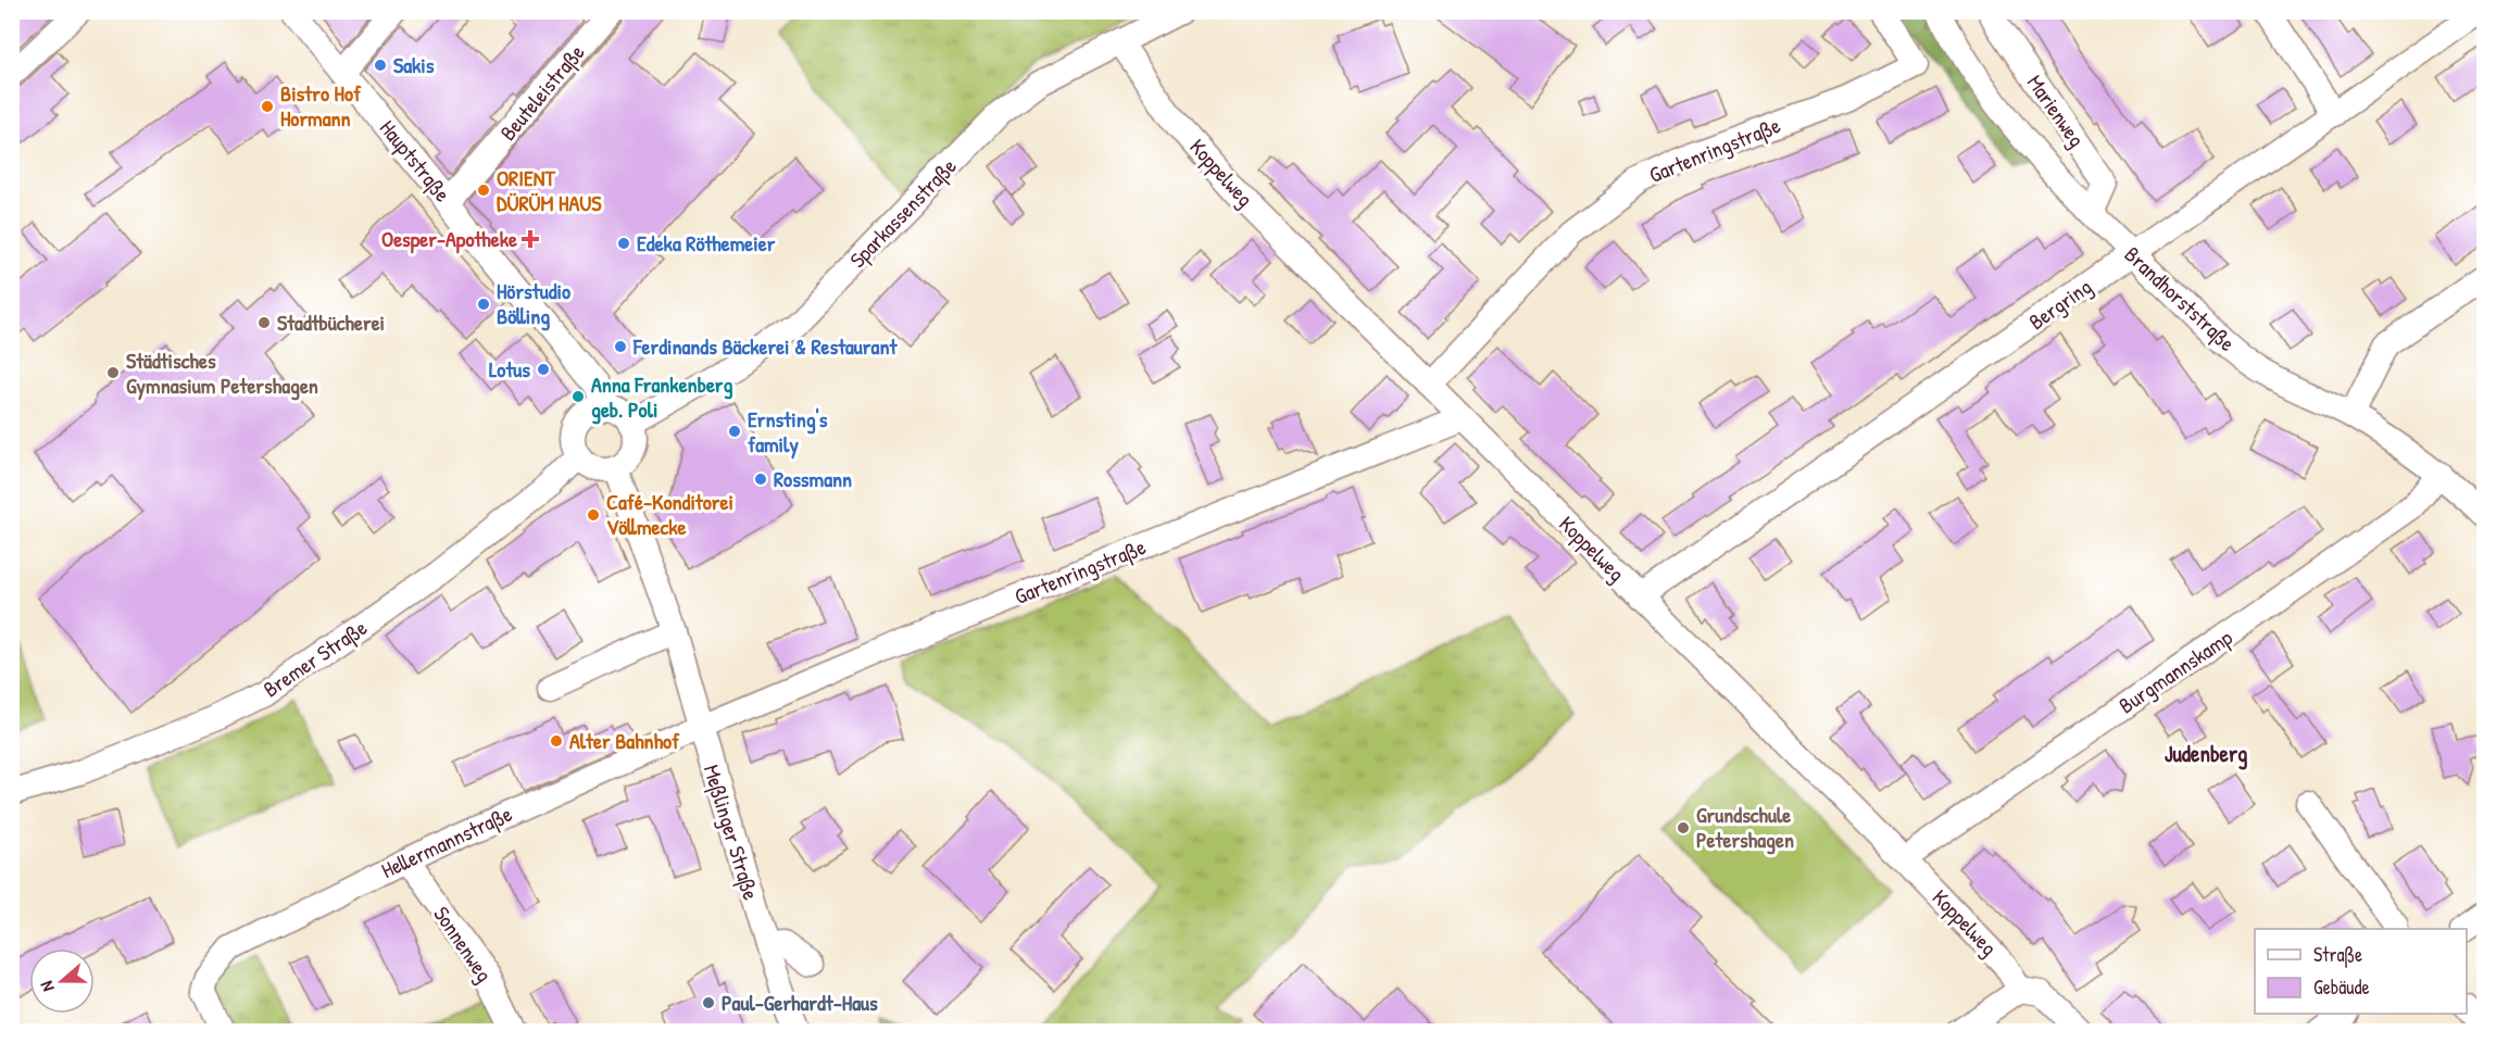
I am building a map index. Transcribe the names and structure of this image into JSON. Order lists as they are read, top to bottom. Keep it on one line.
{"streets":{"street":["Beuteleistraße","Marienweg","Gartenringstraße","Hauptstraße","Koppelweg","Sparkassenstraße","Brandhorststraße","Bergring","Bremer Straße","Burgmannskamp","Meßlinger Straße","Hellermannstraße","Sonnenweg"]},"crossings":[["Beuteleistraße","Hauptstraße"],["Marienweg","Brandhorststraße"],["Gartenringstraße","Koppelweg"],["Gartenringstraße","Meßlinger Straße"],["Gartenringstraße","Hellermannstraße"],["Hauptstraße","Sparkassenstraße"],["Hauptstraße","Bremer Straße"],["Koppelweg","Sparkassenstraße"],["Koppelweg","Bergring"],["Koppelweg","Burgmannskamp"],["Sparkassenstraße","Bremer Straße"],["Brandhorststraße","Bergring"],["Brandhorststraße","Burgmannskamp"],["Meßlinger Straße","Hellermannstraße"],["Hellermannstraße","Sonnenweg"]],"districts":["Judenberg"],"places":{"other":["Sakis","Bistro Hof Hormann","ORIENT DÜRÜM HAUS","Edeka Röthemeier","Hörstudio Bölling","Stadtbücherei","Ferdinands Bäckerei & Restaurant","Lotus","Städtisches Gymnasium Petershagen","Anna Frankenberg geb. Poli","Ernsting's family","Rossmann","Café-Konditorei Völlmecke","Alter Bahnhof","Grundschule Petershagen","Paul-Gerhardt-Haus"],"health":["Oesper-Apotheke"]},"legend":["Straße","Gebäude"],"north":"left"}
